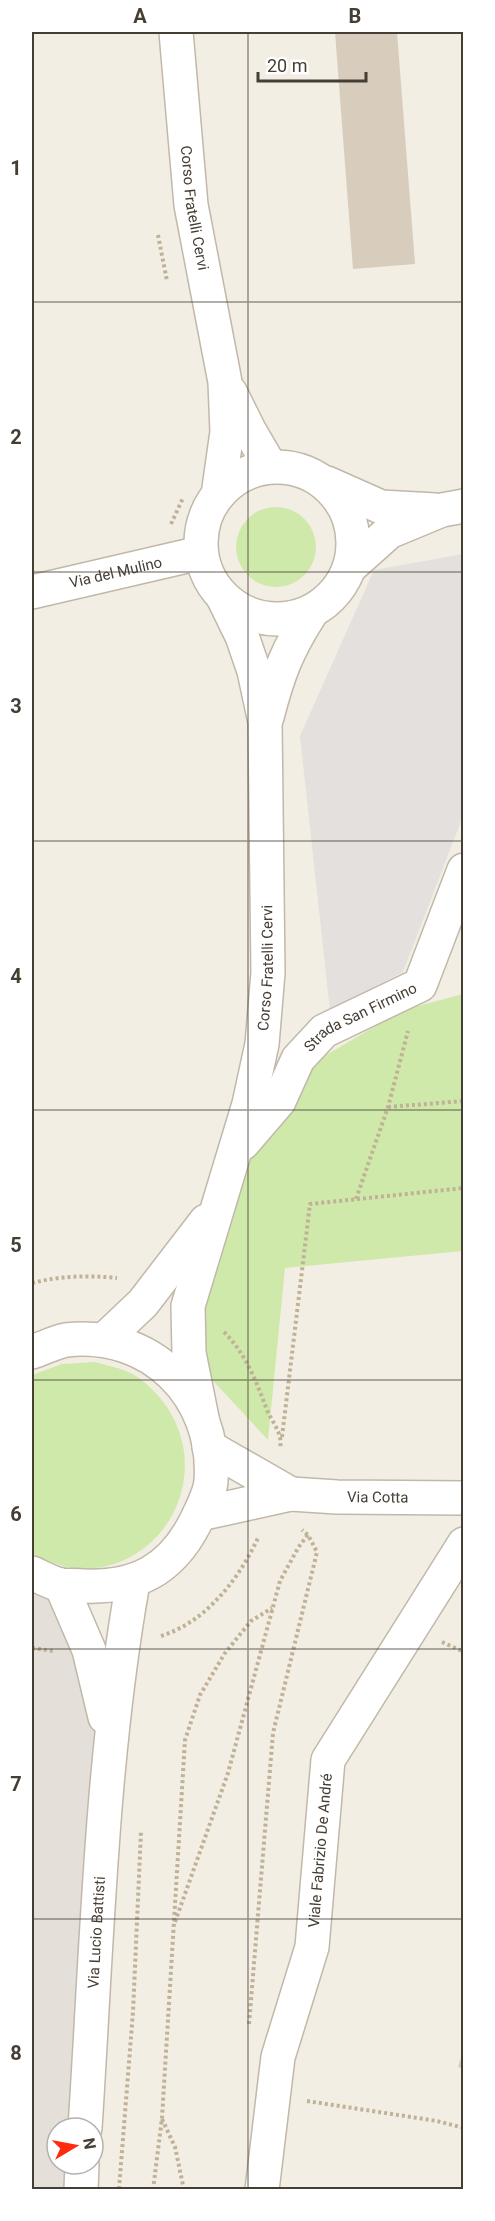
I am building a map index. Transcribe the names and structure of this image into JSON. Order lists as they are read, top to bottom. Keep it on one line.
{"streets":{"street":["Corso Fratelli Cervi","Via del Mulino","Strada San Firmino","Via Cotta","Viale Fabrizio De André","Via Lucio Battisti"]},"crossings":[["Corso Fratelli Cervi","Via del Mulino"],["Corso Fratelli Cervi","Strada San Firmino"],["Corso Fratelli Cervi","Via Cotta"],["Corso Fratelli Cervi","Via Lucio Battisti"]],"scale_bar":"20 m","north":"right","grid":{"columns":["A","B"],"rows":["1","2","3","4","5","6","7","8"]}}
